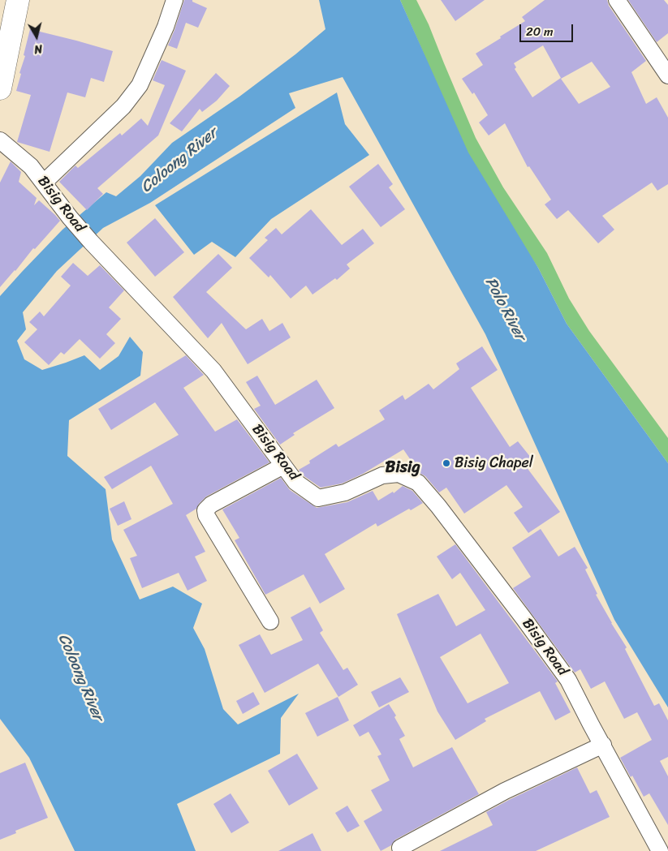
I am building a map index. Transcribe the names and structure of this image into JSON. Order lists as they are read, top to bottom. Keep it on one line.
{"streets":{"street":["Bisig Road"]},"districts":["Bisig"],"water":["Coloong River","Polo River"],"places":["Bisig Chapel"],"scale_bar":"20 m","north":"bottom"}
